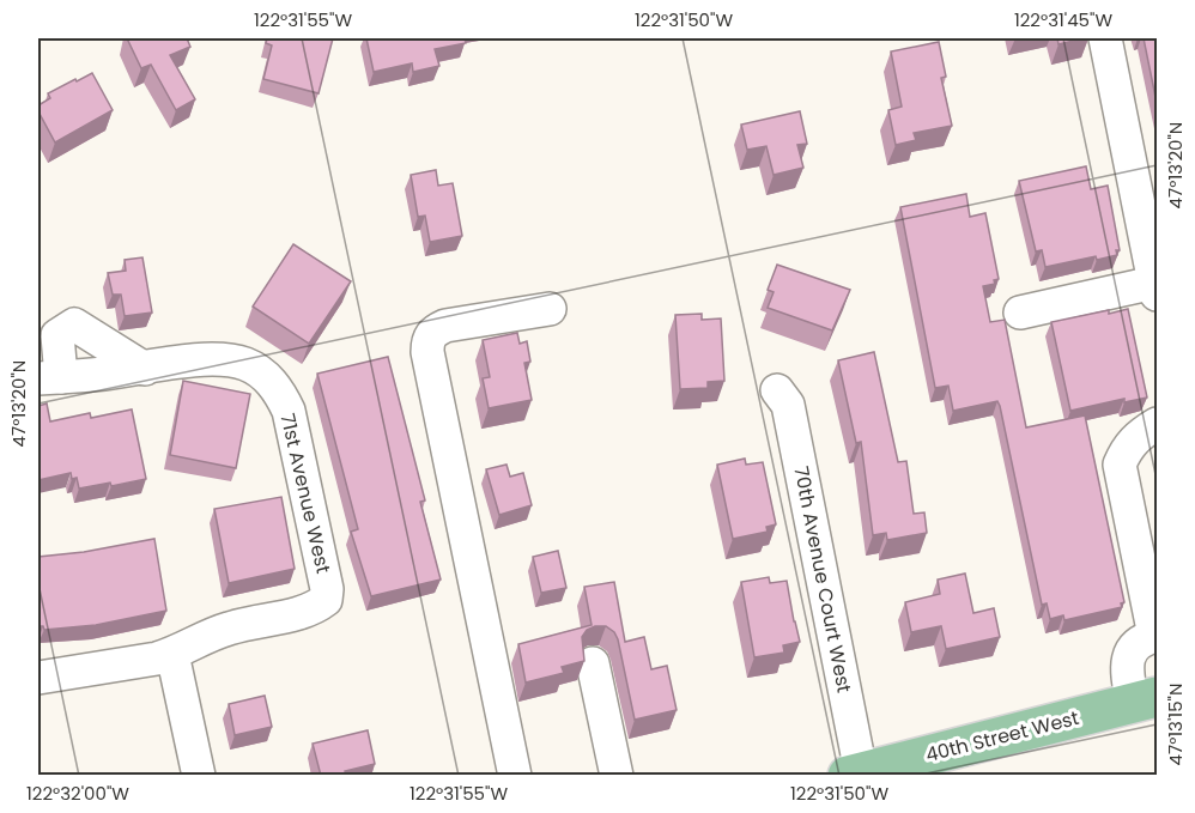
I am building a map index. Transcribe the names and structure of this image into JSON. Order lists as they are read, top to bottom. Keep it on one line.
{"streets":{"main road":["40th Street West"],"street":["71st Avenue West","70th Avenue Court West"]},"crossings":[["70th Avenue Court West","40th Street West"]],"coordinates":["122°31'55\"W","122°31'50\"W","122°31'45\"W","47°13'20\"N","47°13'15\"N","122°32'00\"W"]}
